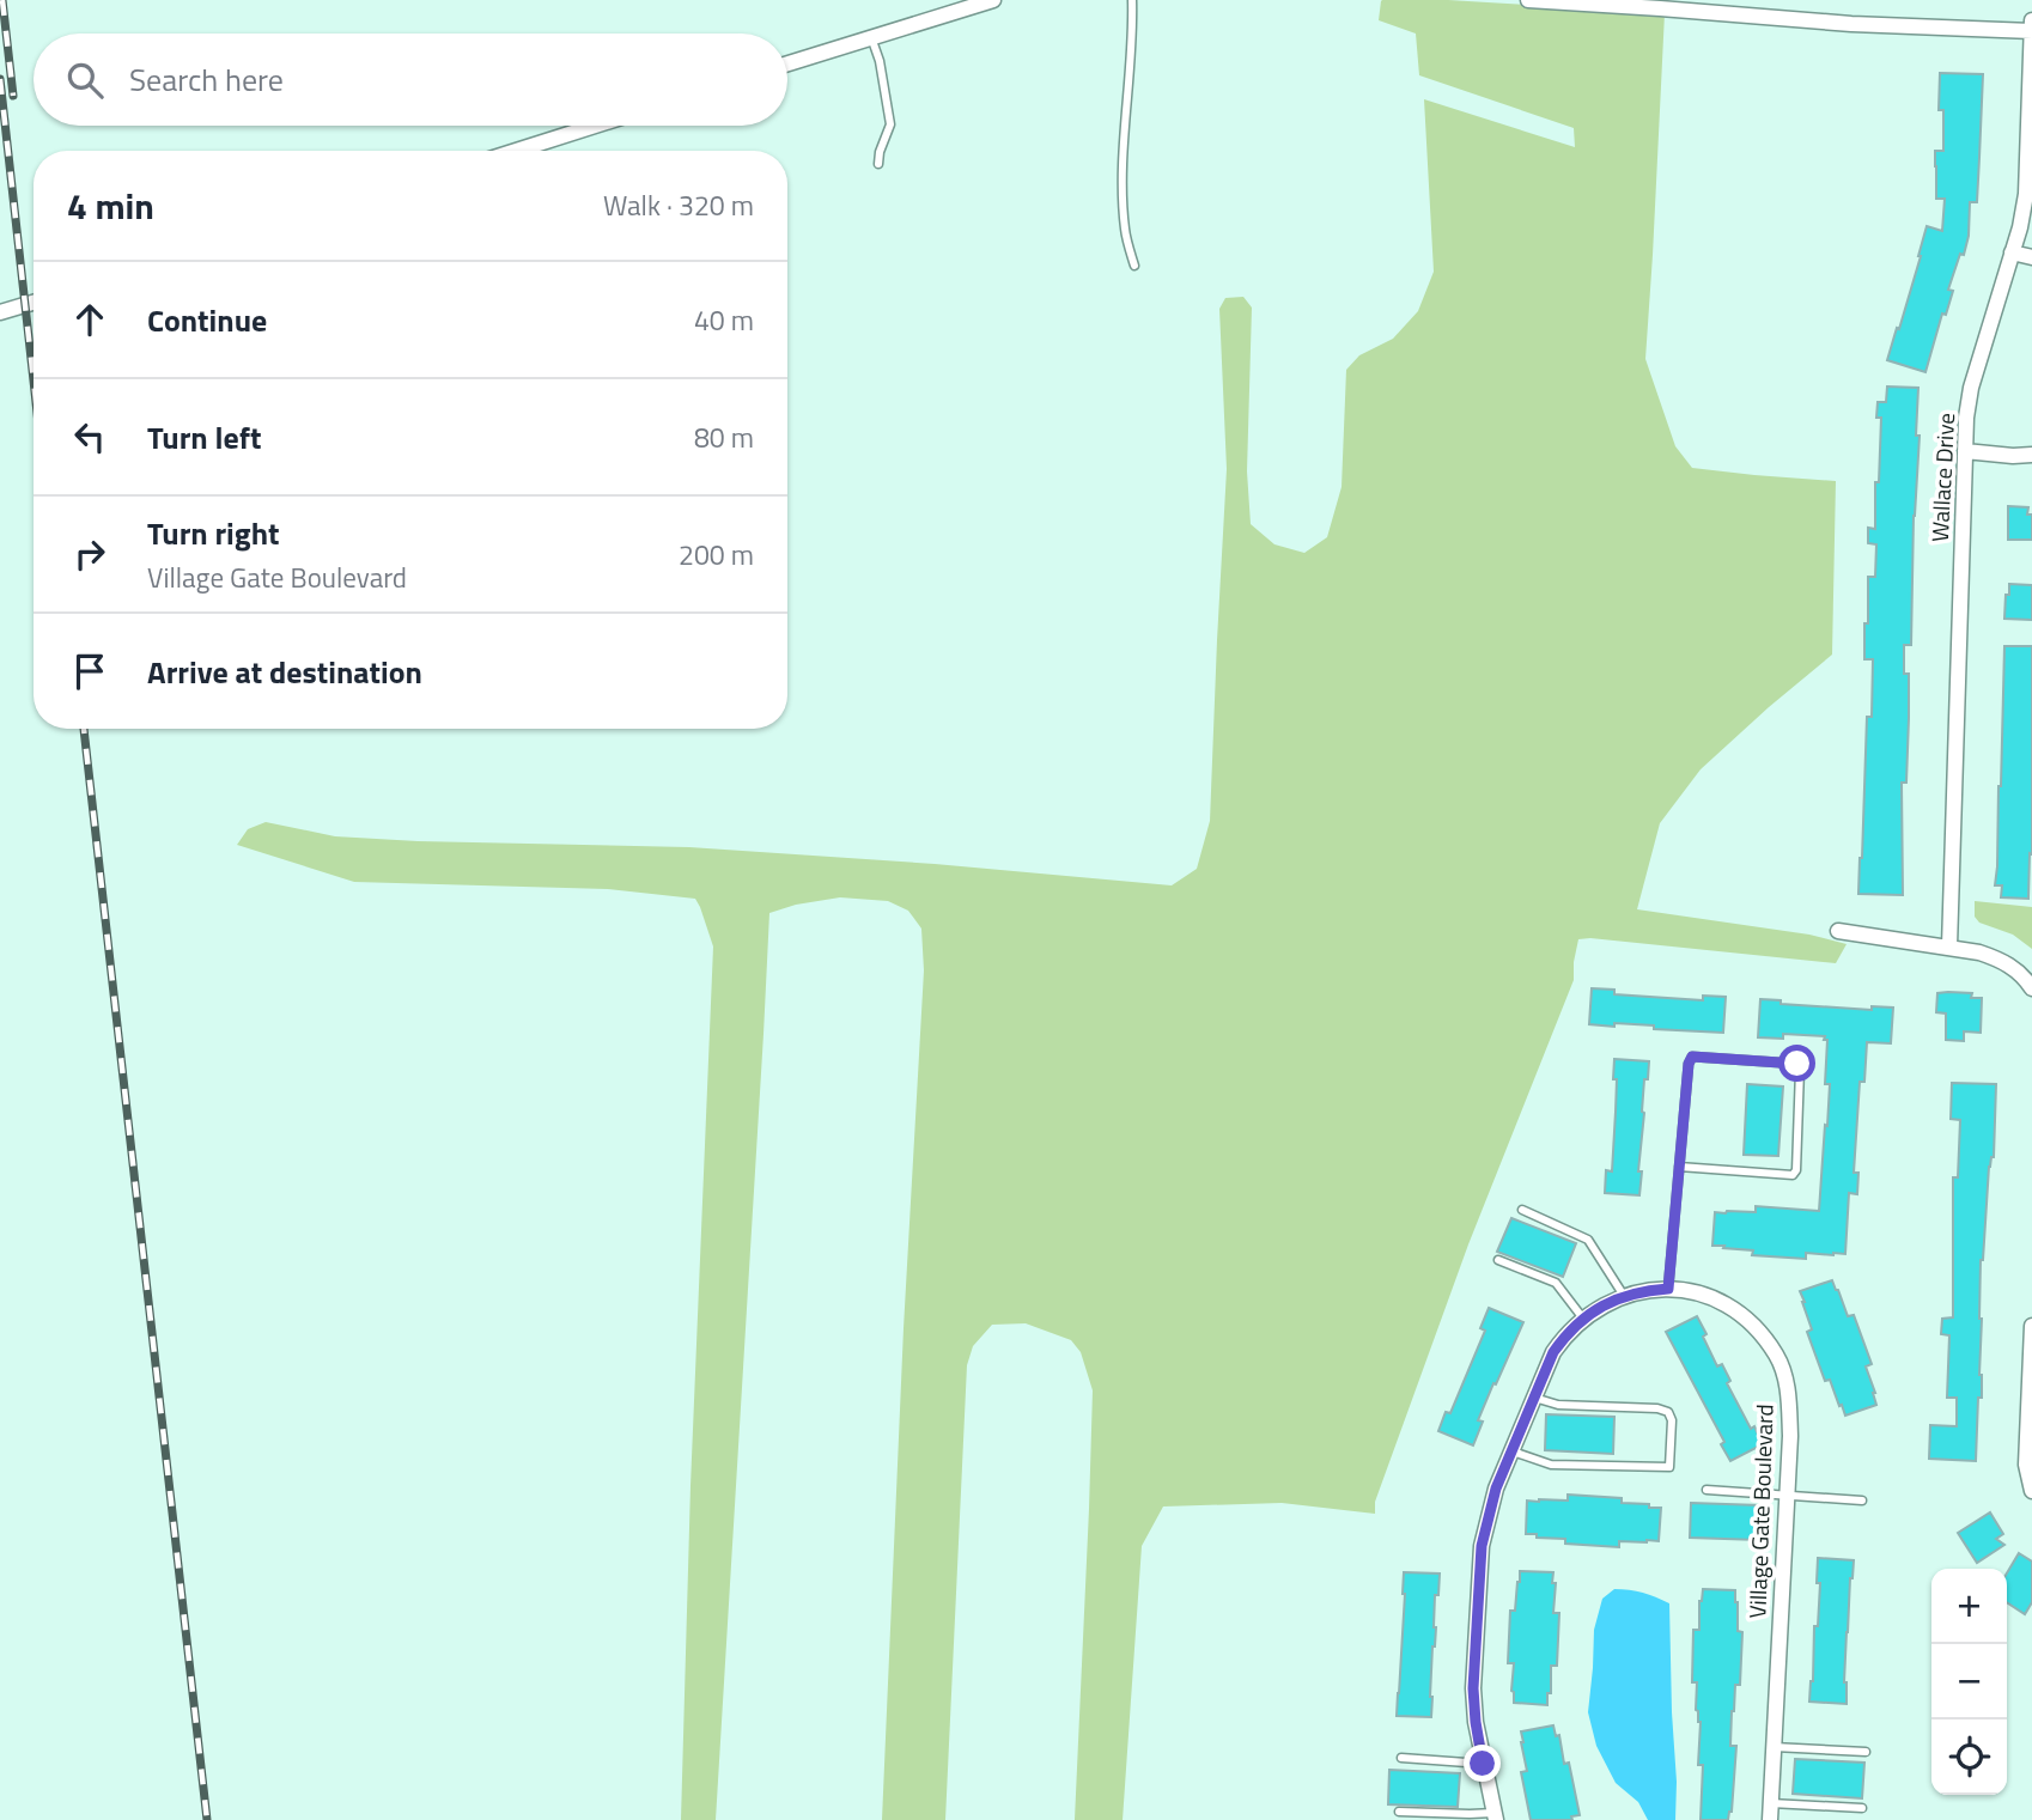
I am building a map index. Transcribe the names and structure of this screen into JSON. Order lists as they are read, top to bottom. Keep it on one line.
{"streets":{"street":["Wallace Drive","Village Gate Boulevard"]},"page":{"search":"Search here","heading":["4 min","Walk · 320 m"],"list":[["Continue","40 m"],["Turn left","80 m"],["Turn right","Village Gate Boulevard","200 m"],"Arrive at destination"],"map_buttons":["+","−"]}}
